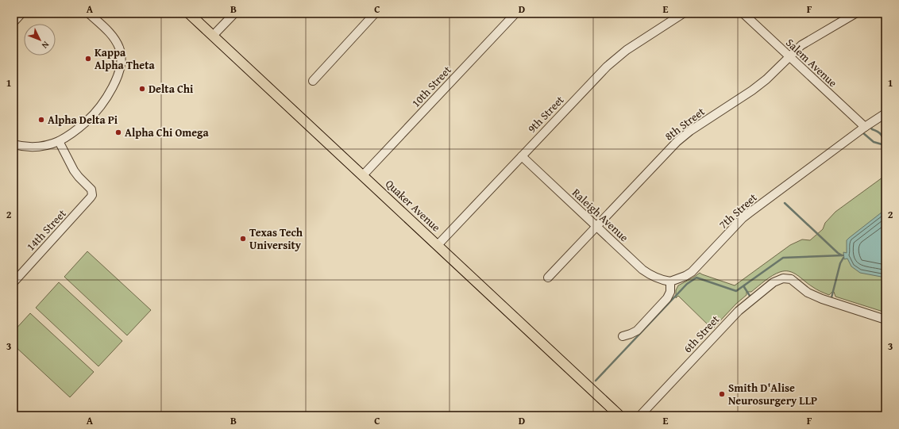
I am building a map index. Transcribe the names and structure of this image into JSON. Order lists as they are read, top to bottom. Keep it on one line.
{"streets":{"main road":["Quaker Avenue"],"street":["Salem Avenue","10th Street","9th Street","8th Street","7th Street","Raleigh Avenue","14th Street","6th Street"]},"crossings":[["Salem Avenue","8th Street"],["Salem Avenue","7th Street"],["10th Street","Quaker Avenue"],["9th Street","Quaker Avenue"],["9th Street","Raleigh Avenue"],["8th Street","Raleigh Avenue"],["7th Street","Raleigh Avenue"]],"places":["Kappa Alpha Theta","Delta Chi","Alpha Delta Pi","Alpha Chi Omega","Texas Tech University","Smith D'Alise Neurosurgery LLP"],"north":"bottom right","grid":{"columns":["A","B","C","D","E","F"],"rows":["1","2","3"]}}
